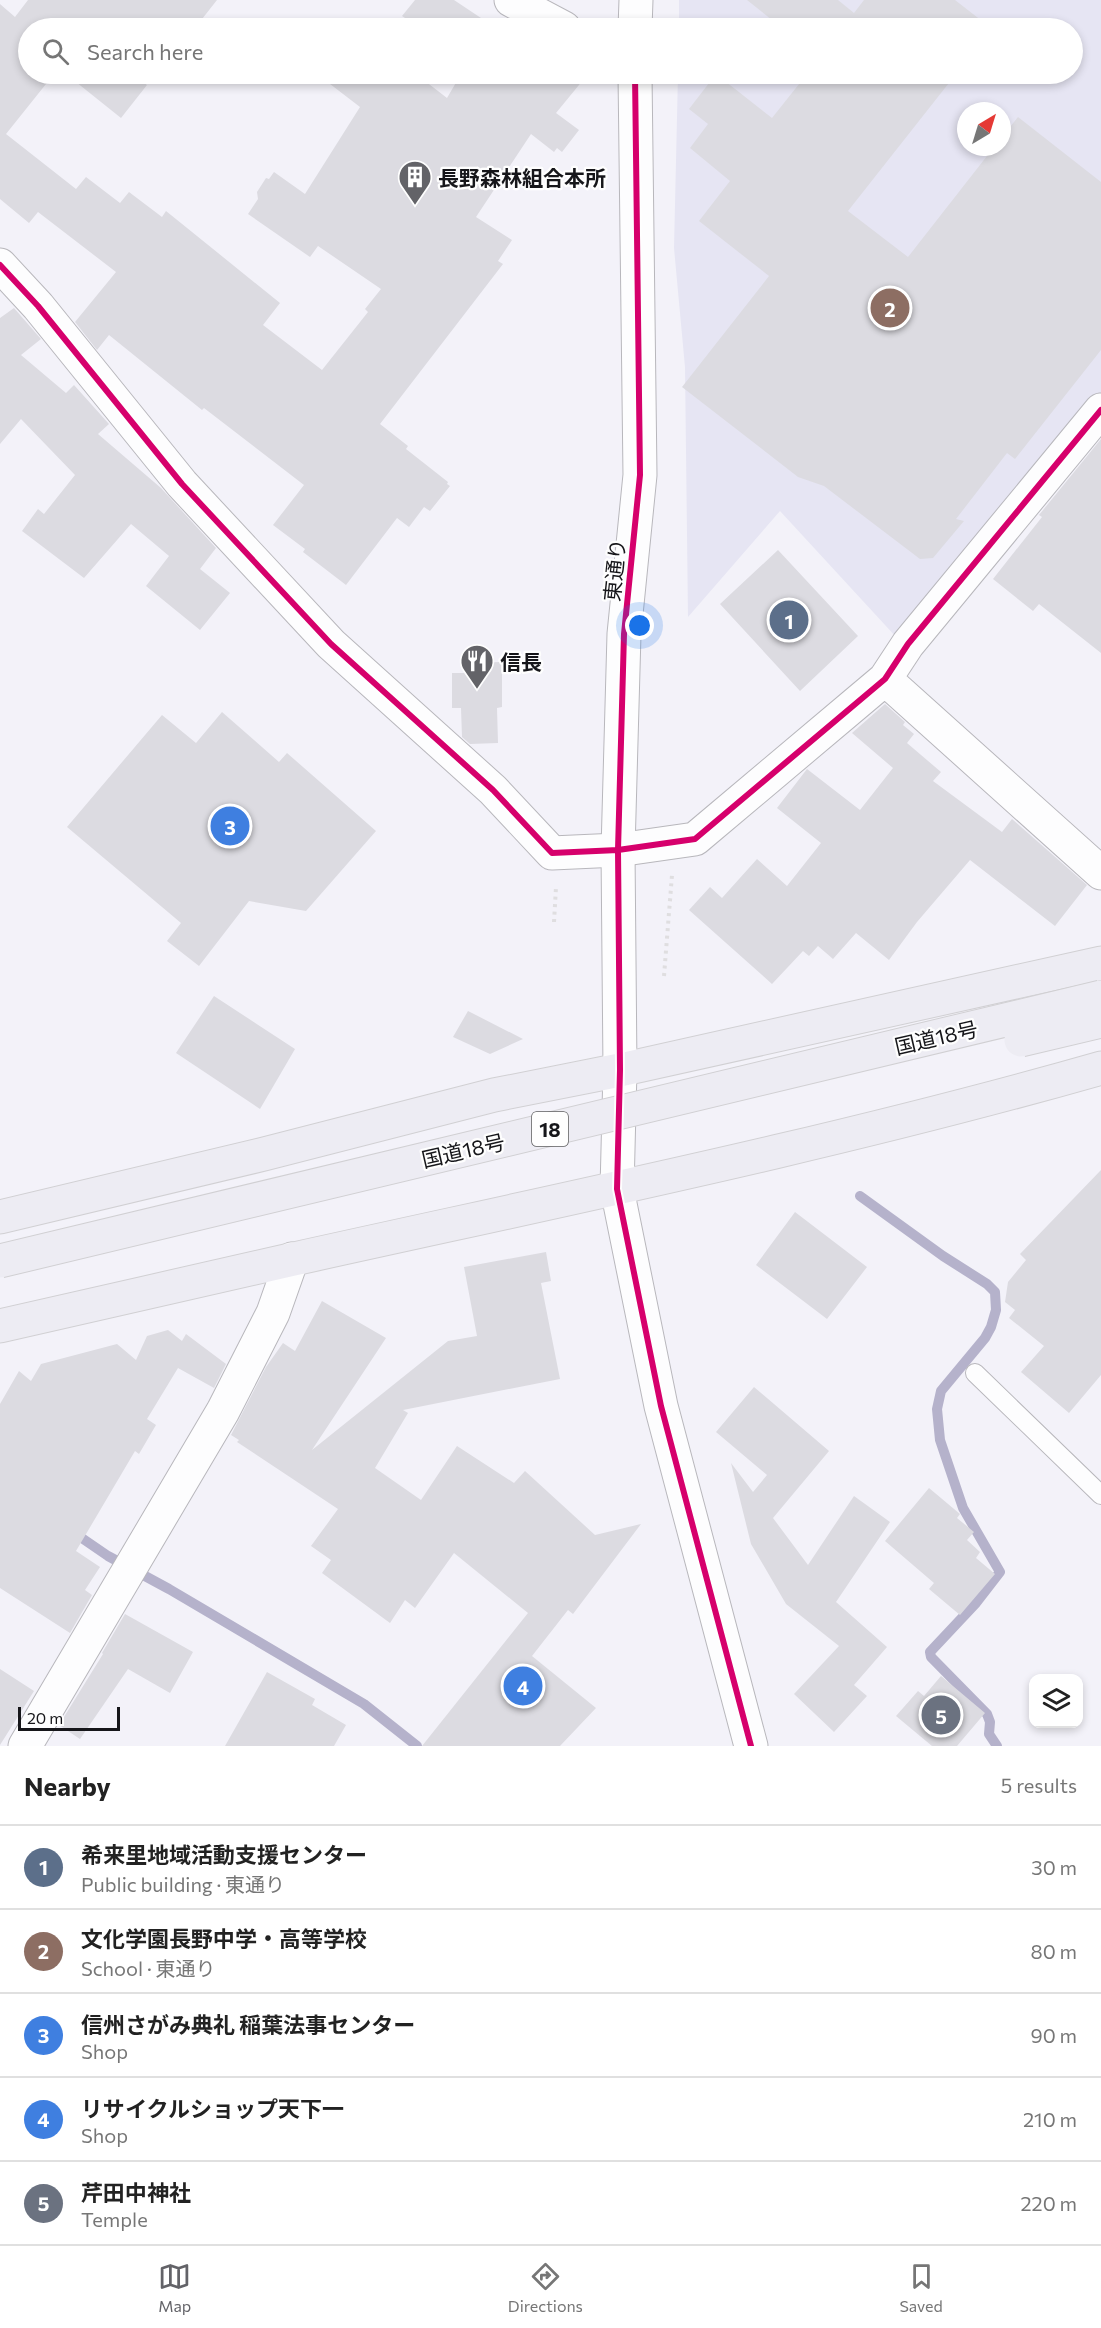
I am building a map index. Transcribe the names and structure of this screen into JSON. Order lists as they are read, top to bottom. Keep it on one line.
{"streets":{"highway":["国道18号","18"],"street":["東通り"]},"crossings":[["東通り","18"]],"places":{"building":["長野森林組合本所"],"restaurant":["信長"]},"scale_bar":"20 m","north":"top right","page":{"search":"Search here","pins":["2","1","3","4","5"],"scale":"20 m","heading":["Nearby","5 results"],"list":[{"mark":"1","name":"希来里地域活動支援センター","note":"Public building · 東通り","value":"30 m"},{"mark":"2","name":"文化学園長野中学・高等学校","note":"School · 東通り","value":"80 m"},{"mark":"3","name":"信州さがみ典礼 稲葉法事センター","note":"Shop","value":"90 m"},{"mark":"4","name":"リサイクルショップ天下一","note":"Shop","value":"210 m"},{"mark":"5","name":"芹田中神社","note":"Temple","value":"220 m"}],"nav":["Map","Directions","Saved"]}}
